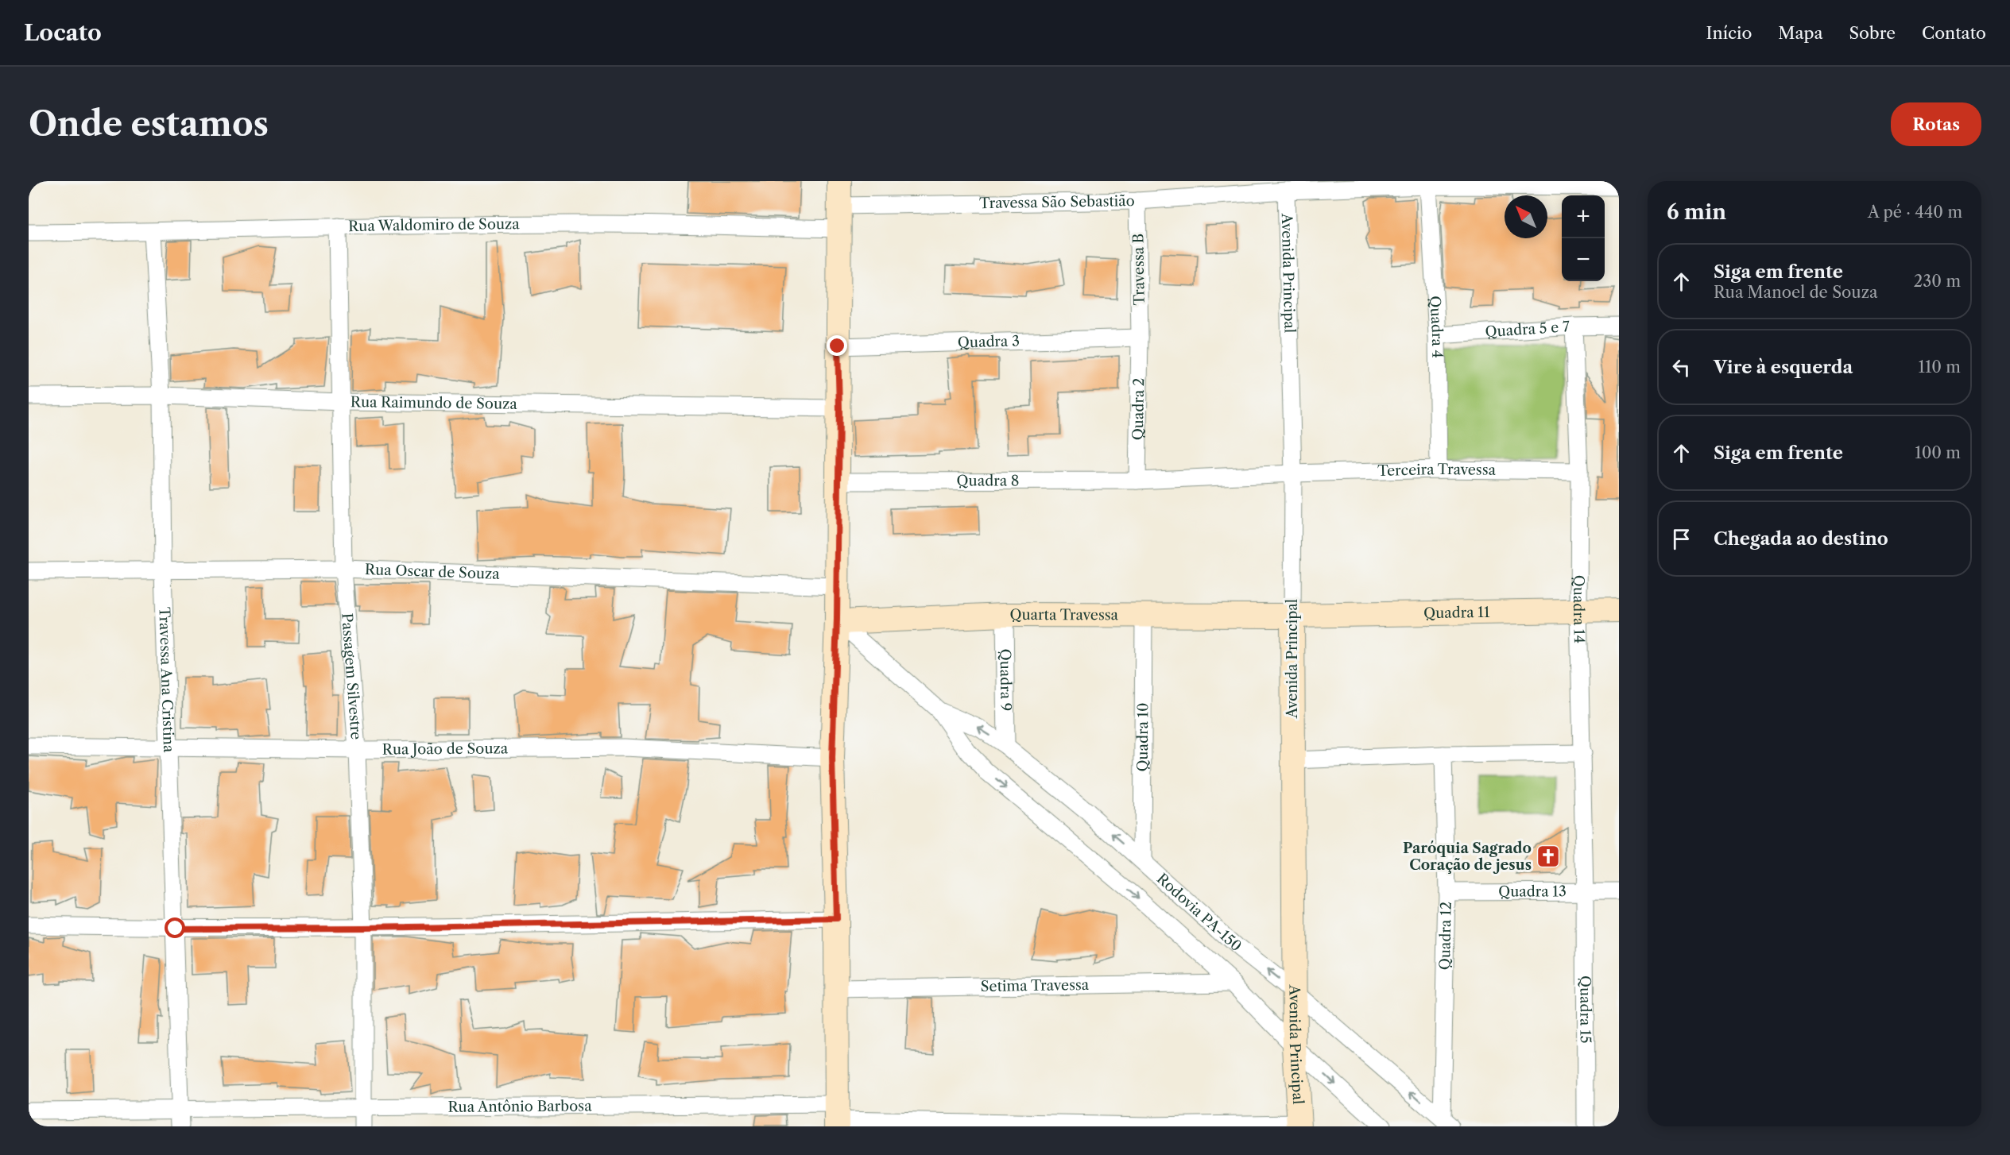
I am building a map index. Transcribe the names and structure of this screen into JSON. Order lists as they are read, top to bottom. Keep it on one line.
{"streets":{"street":["Travessa São Sebastião","Rua Waldomiro de Souza","Travessa B","Avenida Principal","Quadra 4","Quadra 5 e 7","Quadra 3","Rua Raimundo de Souza","Quadra 2","Terceira Travessa","Quadra 8","Rua Oscar de Souza","Quadra 14","Quadra 11","Quarta Travessa","Passagem Silvestre","Travessa Ana Cristina","Quadra 9","Quadra 10","Rua João de Souza","Quadra 13","Rodovia PA-150","Quadra 12","Setima Travessa","Quadra 15","Rua Antônio Barbosa"]},"crossings":[["Travessa São Sebastião","Travessa B"],["Travessa São Sebastião","Avenida Principal"],["Travessa São Sebastião","Quadra 4"],["Rua Waldomiro de Souza","Passagem Silvestre"],["Rua Waldomiro de Souza","Travessa Ana Cristina"],["Travessa B","Quadra 3"],["Travessa B","Quadra 2"],["Avenida Principal","Terceira Travessa"],["Avenida Principal","Quadra 11"],["Avenida Principal","Quarta Travessa"],["Avenida Principal","Rodovia PA-150"],["Avenida Principal","Rua Antônio Barbosa"],["Quadra 4","Quadra 5 e 7"],["Quadra 4","Terceira Travessa"],["Quadra 5 e 7","Quadra 14"],["Quadra 3","Quadra 2"],["Rua Raimundo de Souza","Passagem Silvestre"],["Rua Raimundo de Souza","Travessa Ana Cristina"],["Quadra 2","Quadra 8"],["Terceira Travessa","Quadra 14"],["Rua Oscar de Souza","Passagem Silvestre"],["Rua Oscar de Souza","Travessa Ana Cristina"],["Quadra 14","Quadra 11"],["Quadra 14","Quadra 13"],["Quadra 14","Quadra 15"],["Quadra 11","Quarta Travessa"],["Quarta Travessa","Quadra 9"],["Quarta Travessa","Quadra 10"],["Quarta Travessa","Rodovia PA-150"],["Passagem Silvestre","Rua João de Souza"],["Passagem Silvestre","Rua Antônio Barbosa"],["Travessa Ana Cristina","Rua João de Souza"],["Travessa Ana Cristina","Rua Antônio Barbosa"],["Quadra 9","Rodovia PA-150"],["Quadra 10","Rodovia PA-150"],["Quadra 13","Quadra 12"],["Quadra 13","Quadra 15"],["Rodovia PA-150","Quadra 12"],["Rodovia PA-150","Setima Travessa"]],"places":{"church":["Paróquia Sagrado Coração de jesus"]},"north":"top left","page":{"header":"Locato","nav":["Início","Mapa","Sobre","Contato"],"buttons":"Rotas","title":"Onde estamos","heading":["6 min","A pé · 440 m"],"map_buttons":["+","−"],"list":[["Siga em frente","Rua Manoel de Souza","230 m"],["Vire à esquerda","110 m"],["Siga em frente","100 m"],"Chegada ao destino"]}}
